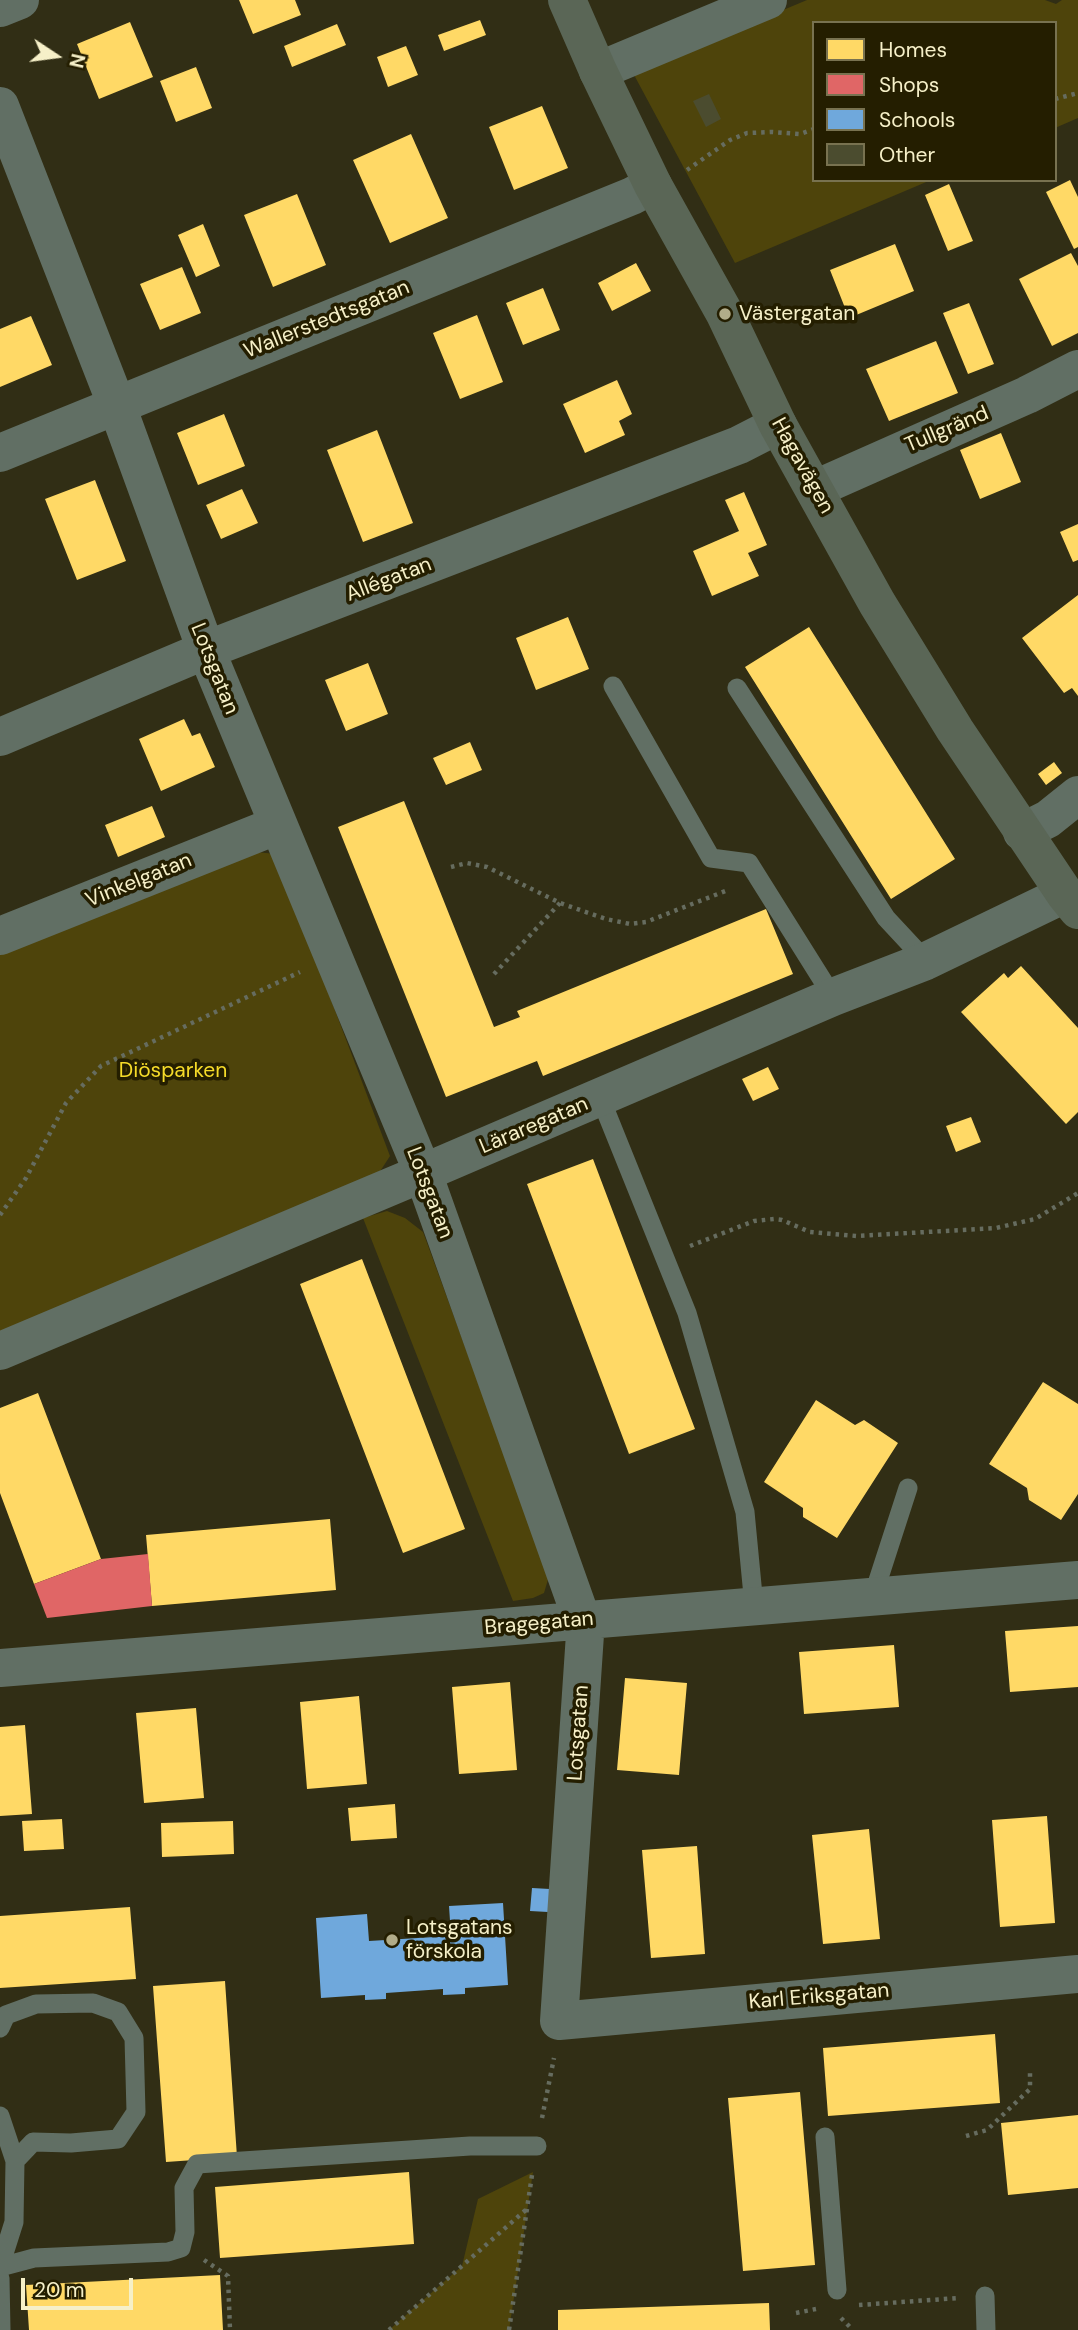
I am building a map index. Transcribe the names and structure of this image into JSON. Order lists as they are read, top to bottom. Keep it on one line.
{"streets":{"street":["Wallerstedtsgatan","Tullgränd","Hagavägen","Allégatan","Lotsgatan","Vinkelgatan","Läraregatan","Bragegatan","Karl Eriksgatan"]},"crossings":[["Wallerstedtsgatan","Hagavägen"],["Wallerstedtsgatan","Lotsgatan"],["Tullgränd","Hagavägen"],["Hagavägen","Allégatan"],["Hagavägen","Läraregatan"],["Allégatan","Lotsgatan"],["Lotsgatan","Vinkelgatan"],["Lotsgatan","Läraregatan"],["Lotsgatan","Bragegatan"],["Lotsgatan","Karl Eriksgatan"]],"parks":["Diösparken"],"places":["Västergatan","Lotsgatans förskola"],"legend":["Homes","Shops","Schools","Other"],"scale_bar":"20 m","north":"right"}
